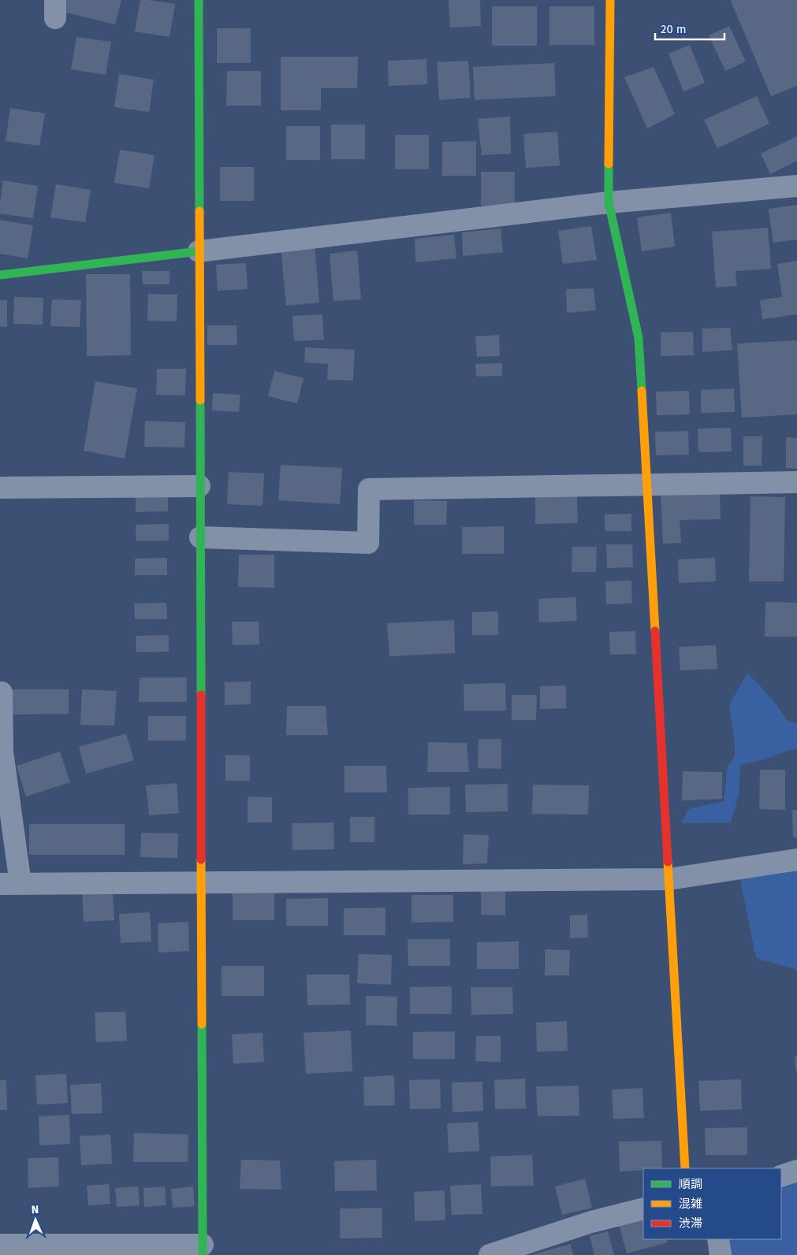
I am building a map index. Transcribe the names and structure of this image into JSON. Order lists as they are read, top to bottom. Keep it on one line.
{"legend":["順調","混雑","渋滞"],"scale_bar":"20 m","north":"top"}
